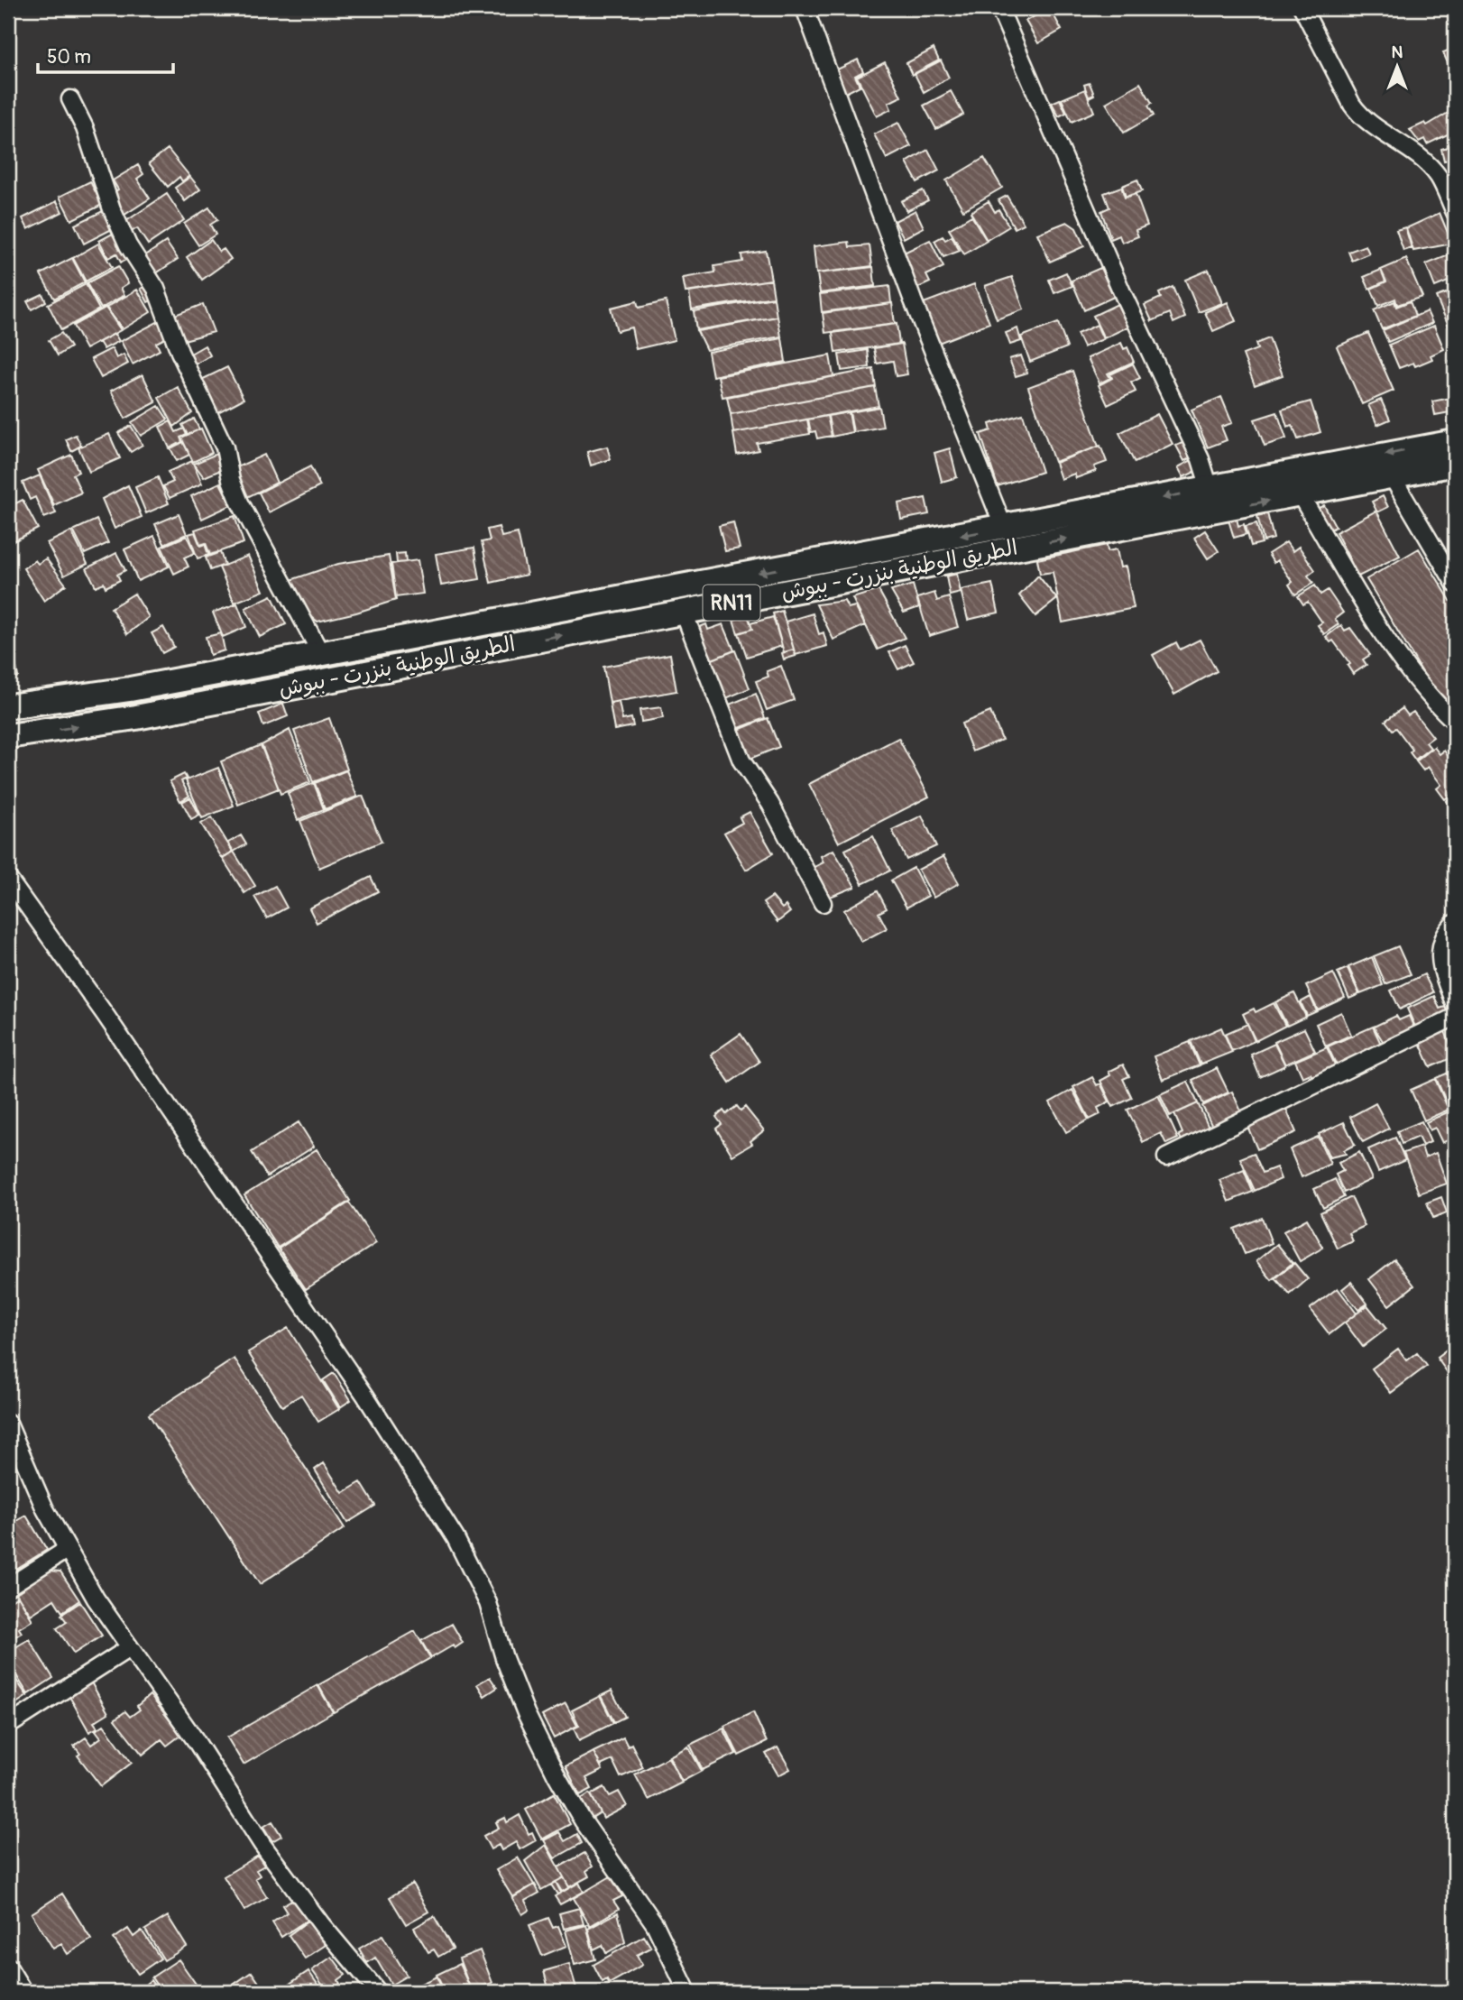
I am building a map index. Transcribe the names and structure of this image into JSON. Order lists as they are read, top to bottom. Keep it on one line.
{"streets":{"main road":["الطريق الوطنية بنزرت - ببوش","RN11"]},"scale_bar":"50 m","north":"top"}
